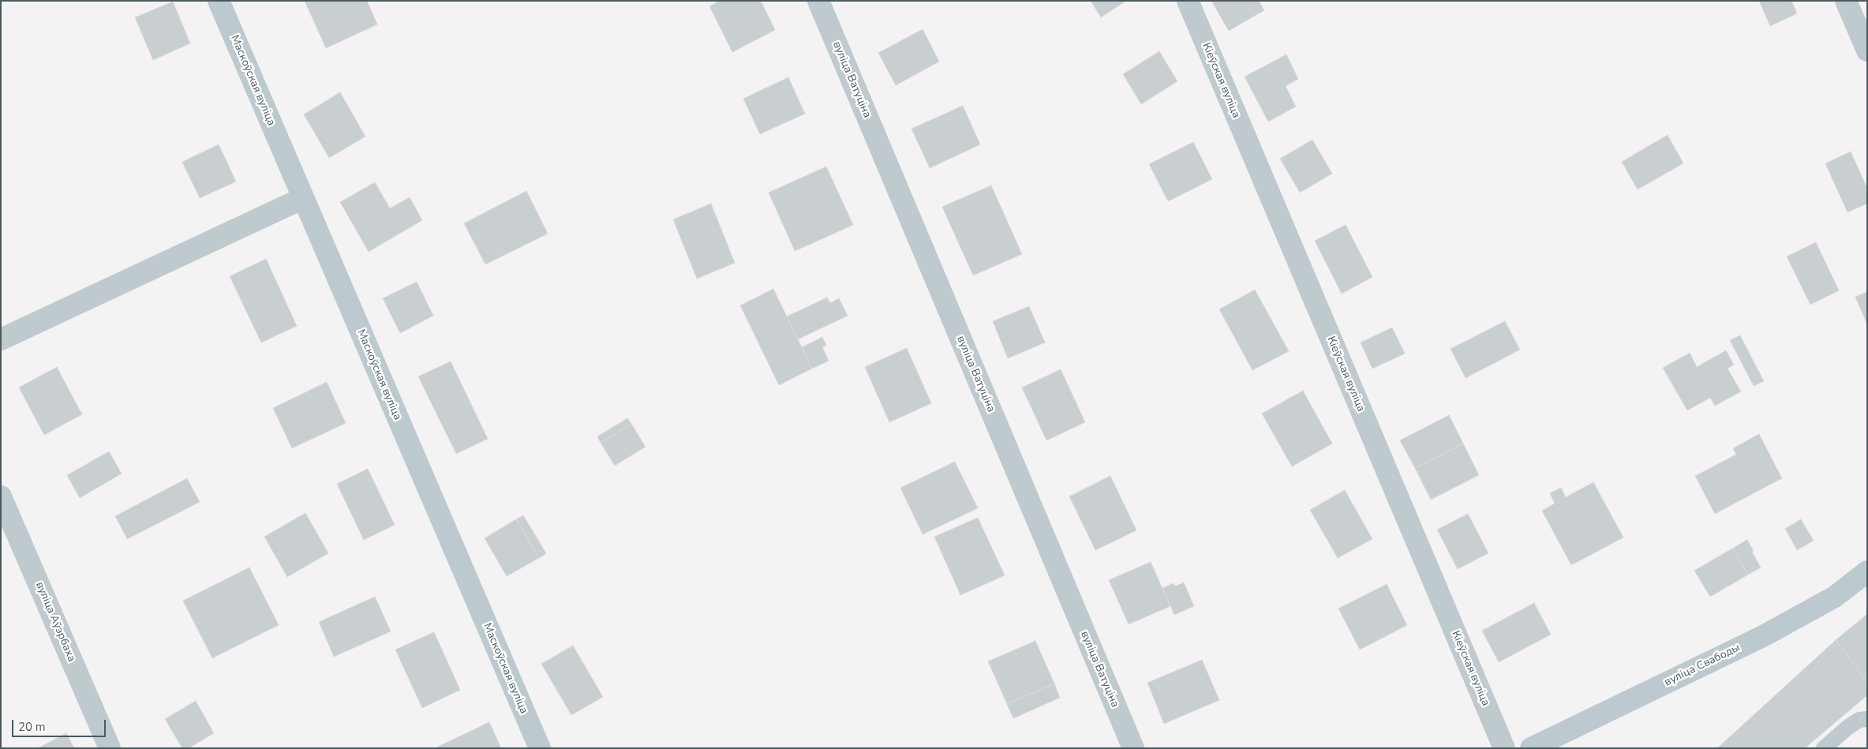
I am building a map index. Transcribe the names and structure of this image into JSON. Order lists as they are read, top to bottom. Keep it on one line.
{"streets":{"street":["вуліца Ватуціна","Маскоўская вуліца","Кіеўская вуліца","вуліца Аўэрбаха","вуліца Свабоды"]},"scale_bar":"20 m"}
